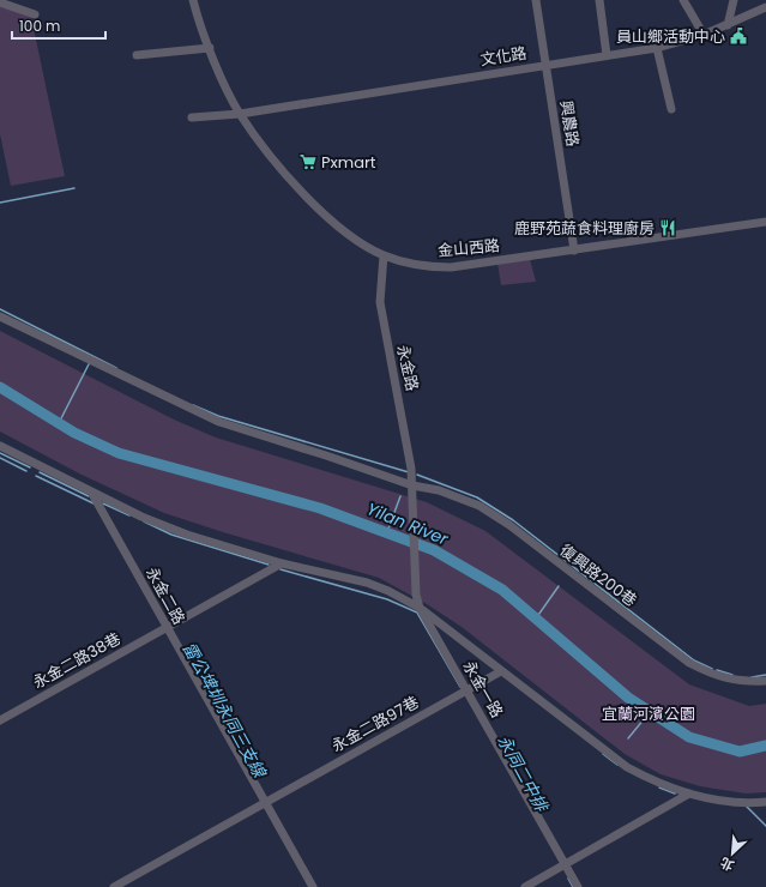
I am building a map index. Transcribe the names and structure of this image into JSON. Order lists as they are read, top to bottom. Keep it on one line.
{"streets":{"street":["文化路","興農路","金山西路","永金路","復興路200巷","永金二路","永金二路38巷","永金一路","永金二路97巷"]},"crossings":[["文化路","興農路"],["文化路","金山西路"],["興農路","金山西路"],["金山西路","永金路"],["永金路","復興路200巷"],["永金路","永金一路"],["永金二路","永金二路38巷"],["永金二路","永金二路97巷"],["永金一路","永金二路97巷"]],"water":["Yilan River","雷公埤圳永同三支線","永同二中排"],"parks":["宜蘭河濱公園"],"places":{"public building":["員山鄉活動中心"],"supermarket":["Pxmart"],"restaurant":["鹿野苑蔬食料理廚房"]},"scale_bar":"100 m","north":"bottom left"}
